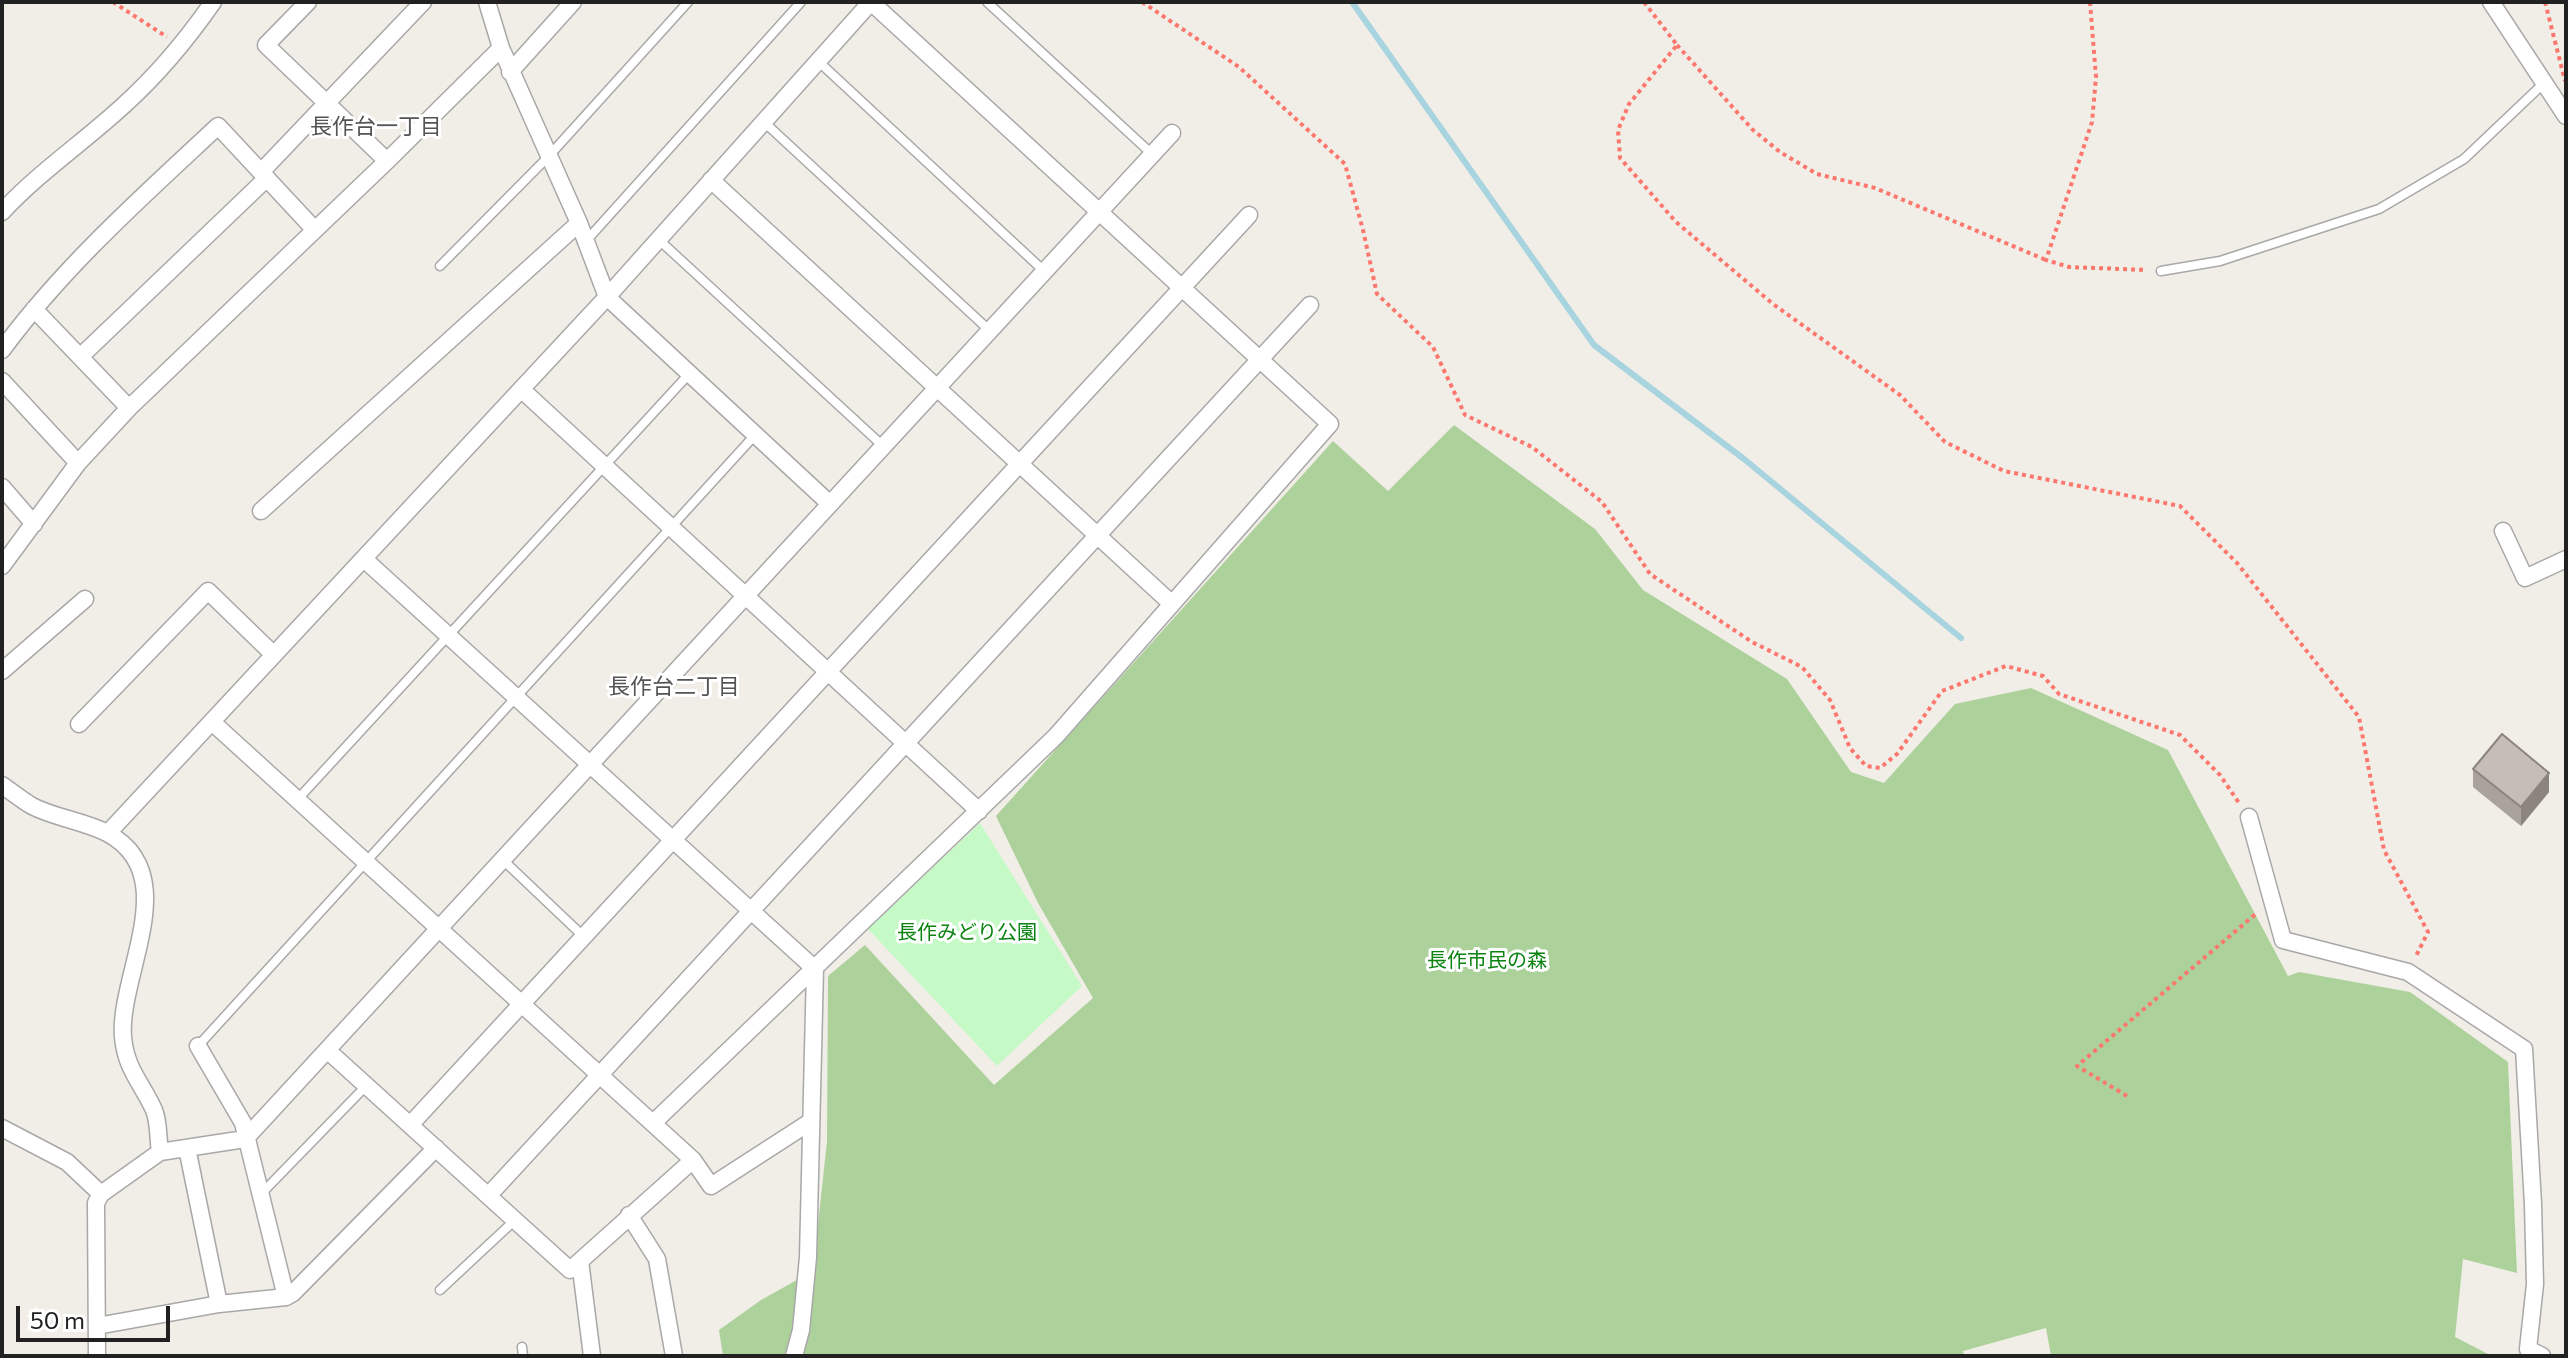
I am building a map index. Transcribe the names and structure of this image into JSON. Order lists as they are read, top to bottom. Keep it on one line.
{"districts":["長作台一丁目","長作台二丁目"],"parks":["長作みどり公園","長作市民の森"],"scale_bar":"50 m"}
